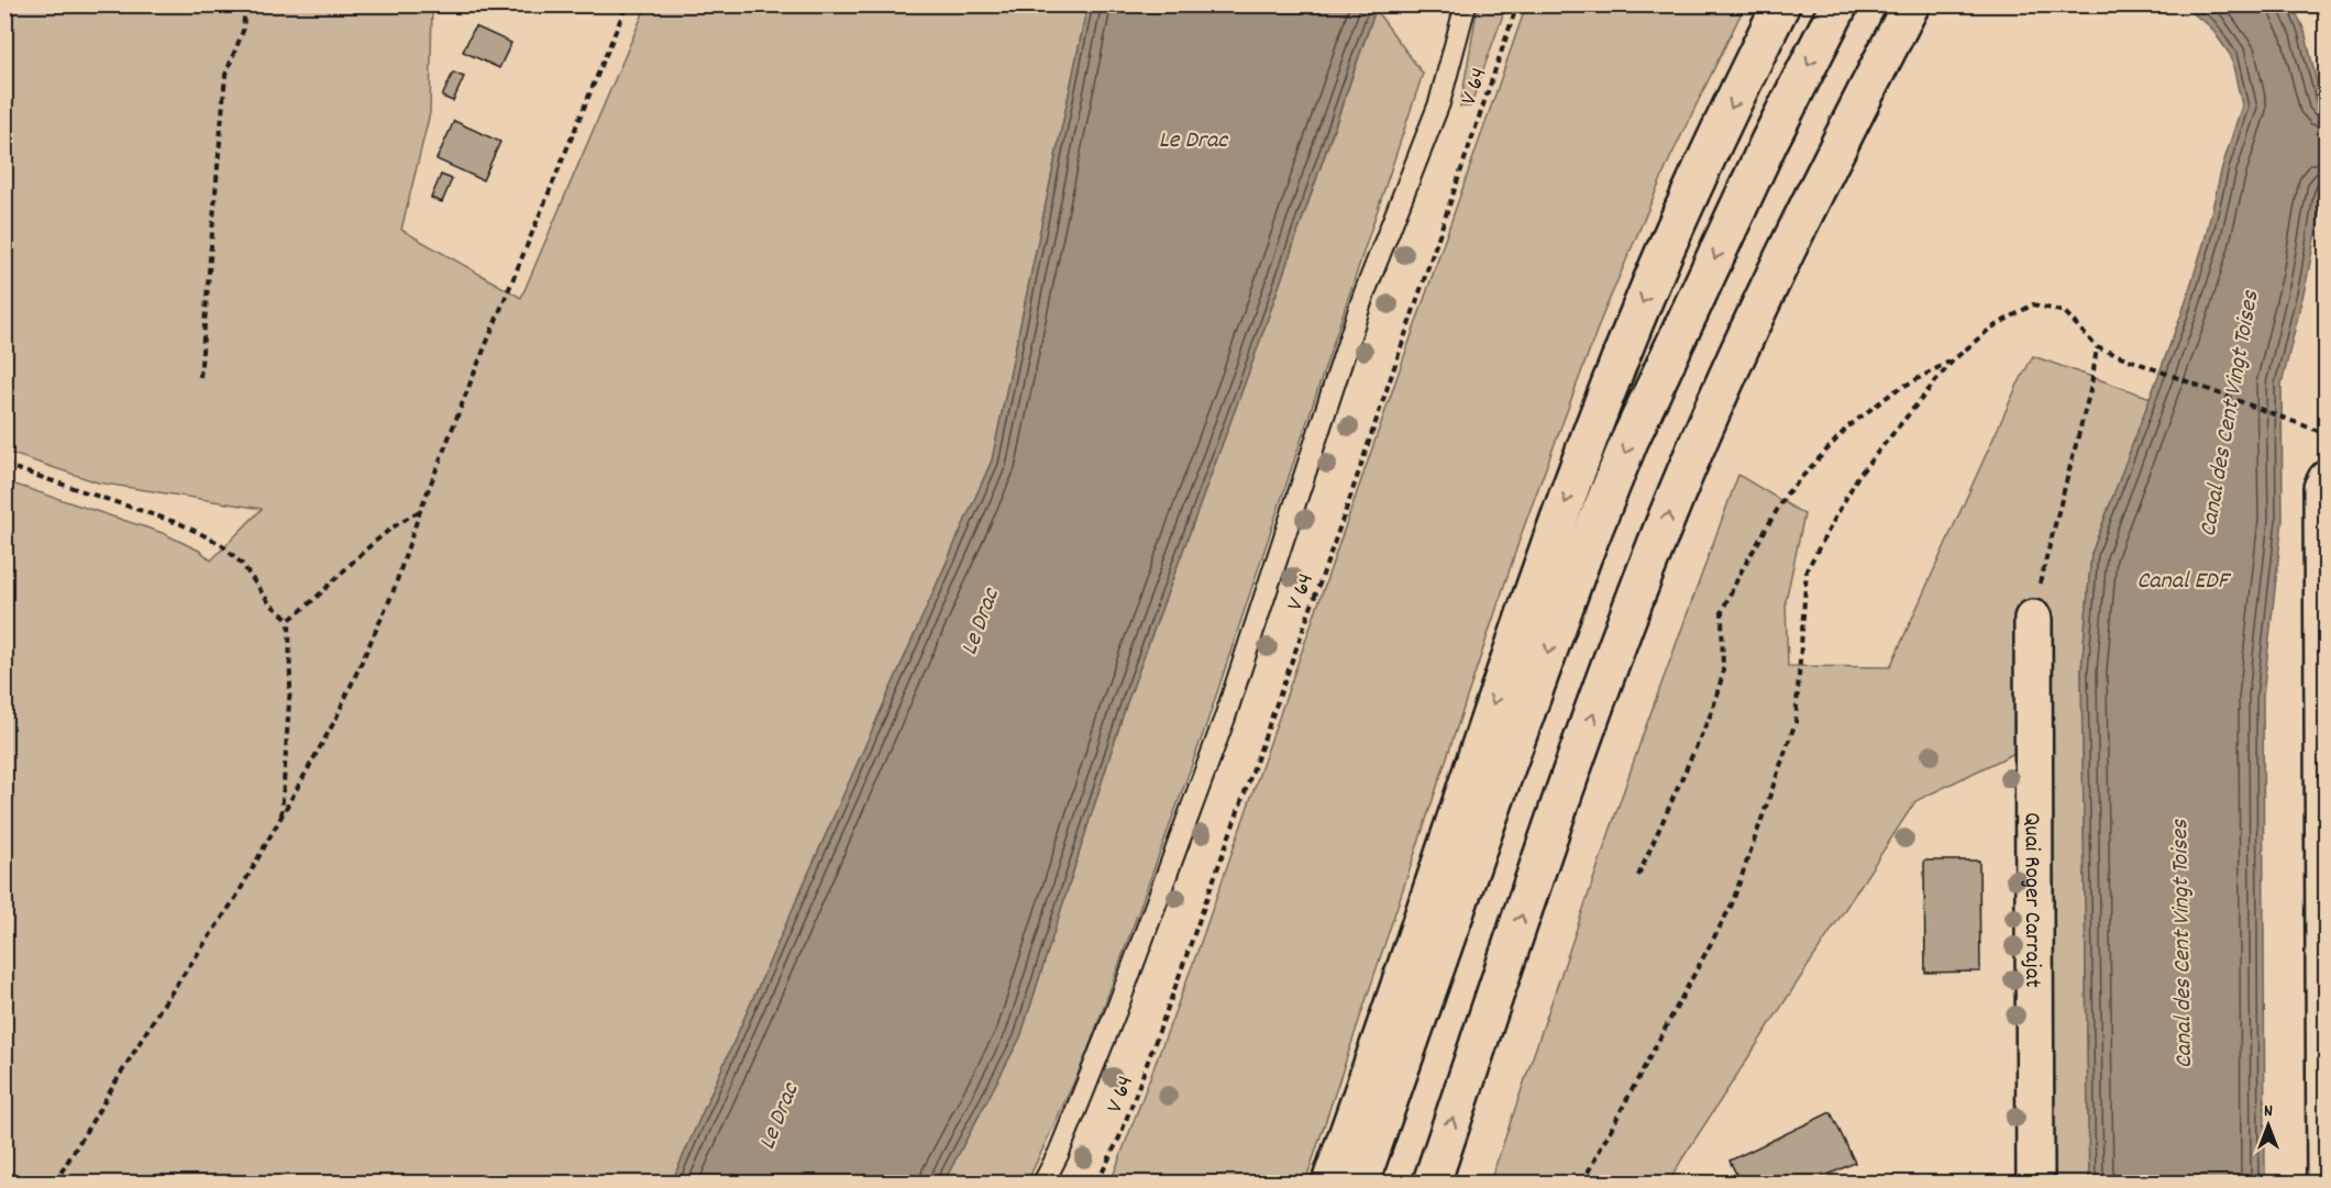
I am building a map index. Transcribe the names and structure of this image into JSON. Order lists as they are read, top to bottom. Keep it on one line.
{"streets":{"main road":["Quai Roger Carrajat"],"path":["V 64"]},"water":["Le Drac","Canal des Cent Vingt Toises","Canal EDF"],"north":"top"}
